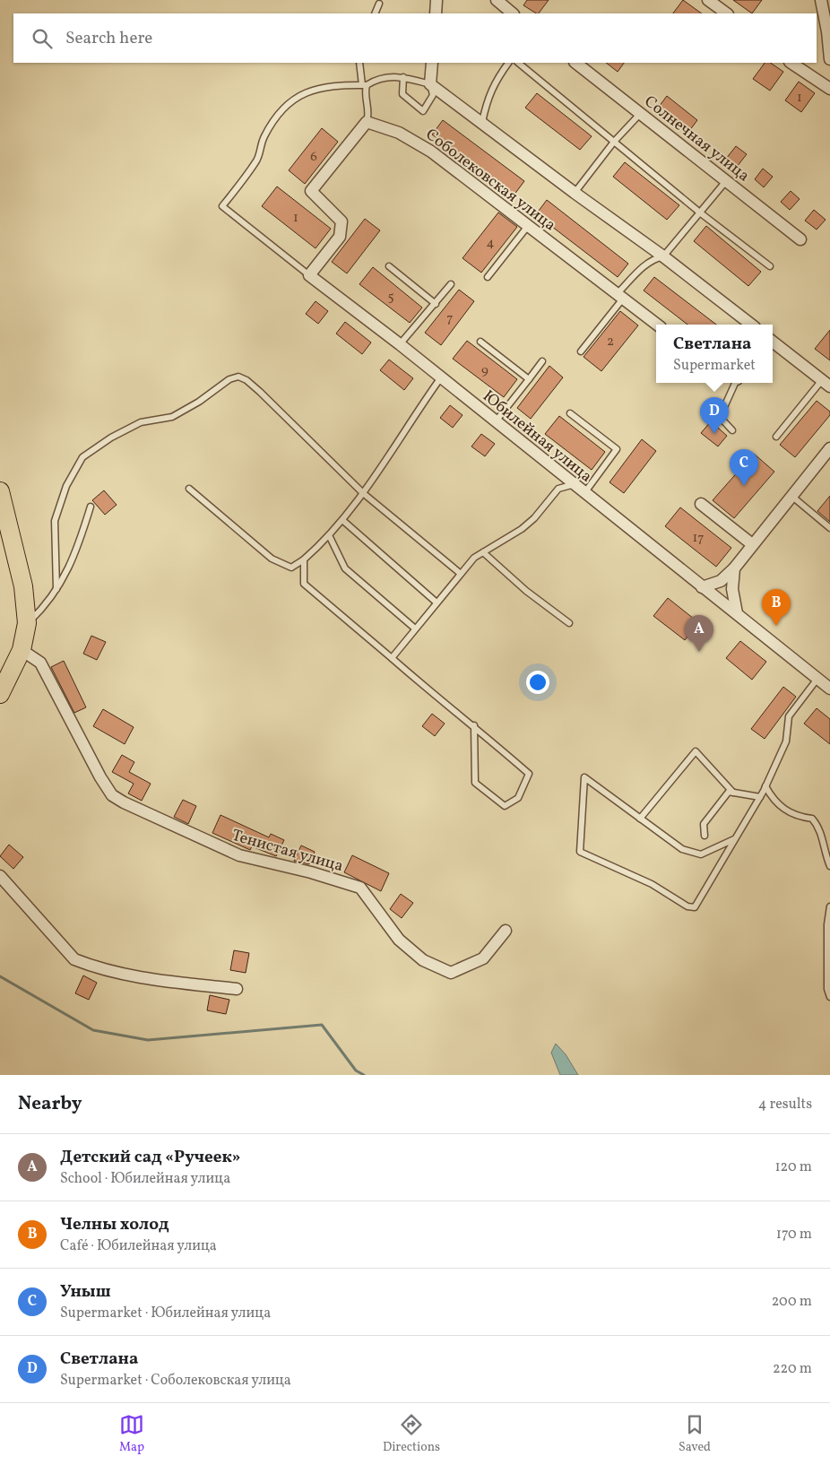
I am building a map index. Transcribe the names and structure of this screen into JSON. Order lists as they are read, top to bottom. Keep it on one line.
{"streets":{"street":["Солнечная улица","Соболековская улица","Юбилейная улица","Тенистая улица"]},"house_numbers":["1","6","1","4","5","7","2","9","17"],"page":{"search":"Search here","popup":["Светлана","Supermarket"],"pins":["D","C","B","A"],"heading":["Nearby","4 results"],"list":[{"mark":"A","name":"Детский сад «Ручеек»","note":"School · Юбилейная улица","value":"120 m"},{"mark":"B","name":"Челны холод","note":"Café · Юбилейная улица","value":"170 m"},{"mark":"C","name":"Уныш","note":"Supermarket · Юбилейная улица","value":"200 m"},{"mark":"D","name":"Светлана","note":"Supermarket · Соболековская улица","value":"220 m"}],"nav":["Map","Directions","Saved"]}}
